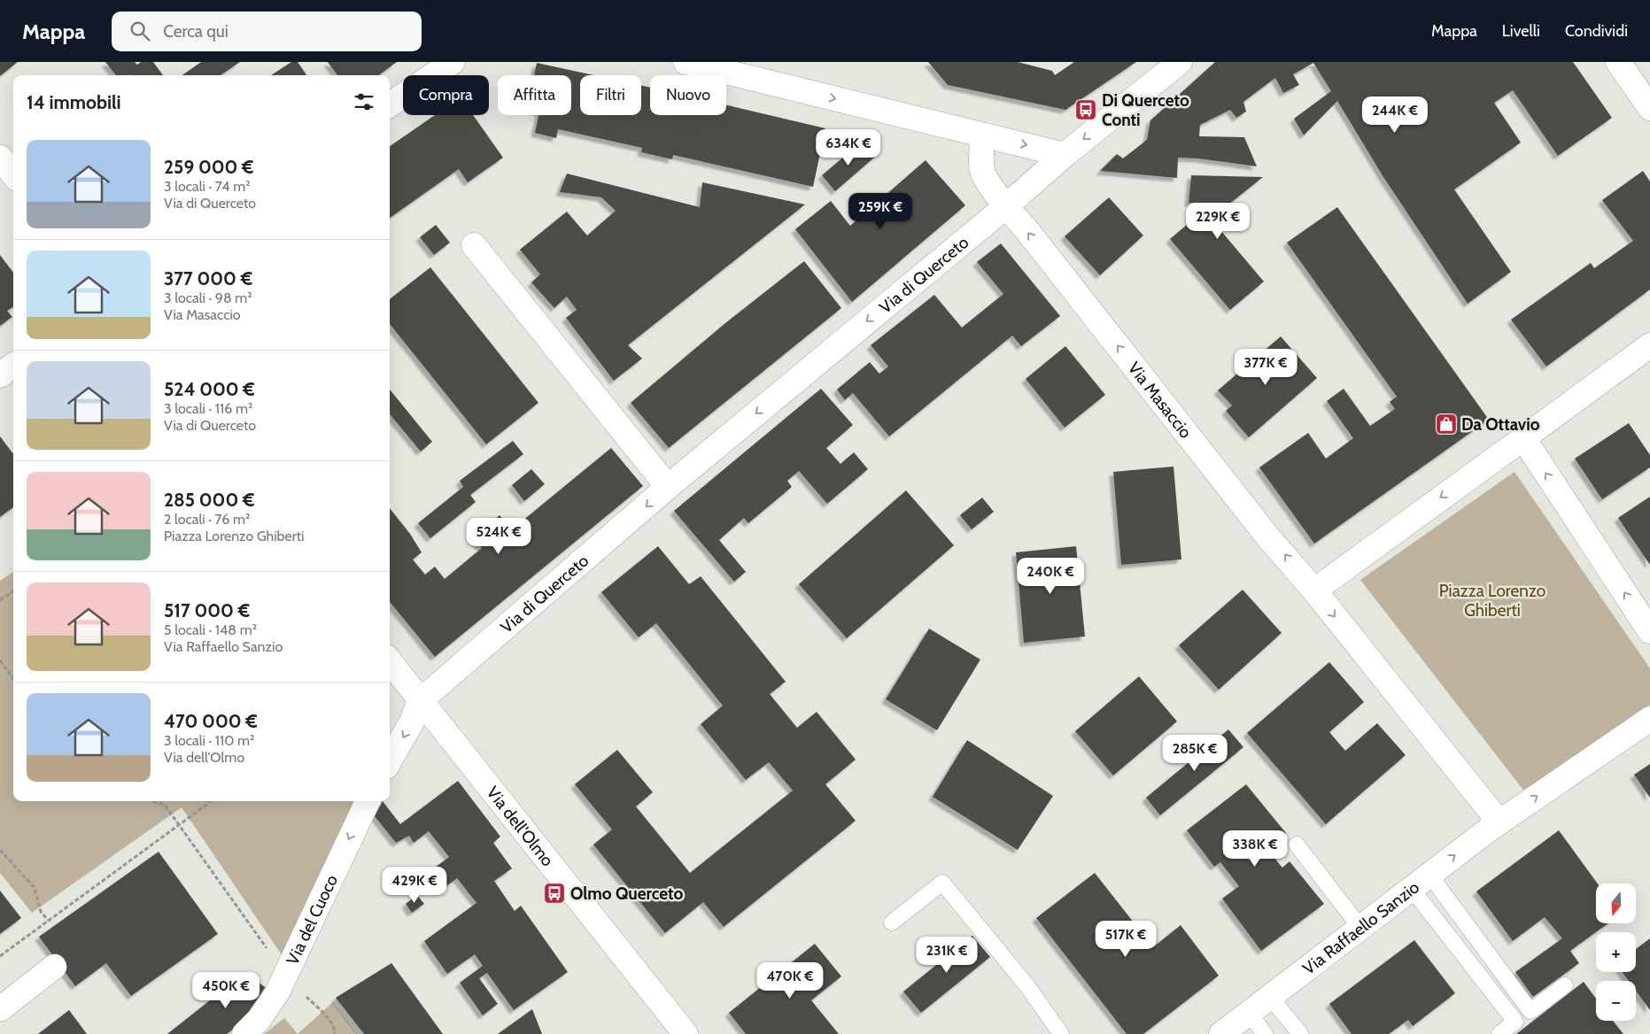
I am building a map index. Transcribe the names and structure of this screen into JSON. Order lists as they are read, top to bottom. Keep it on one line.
{"streets":{"street":["Via di Querceto","Via Masaccio","Via dell'Olmo","Via del Cuoco","Via Raffaello Sanzio"]},"crossings":[["Via di Querceto","Via Masaccio"],["Via di Querceto","Via dell'Olmo"]],"one_way":["Via di Querceto","Via Masaccio","Via del Cuoco"],"parks":["Piazza Lorenzo Ghiberti"],"places":{"bus stop":["Di Querceto Conti","Olmo Querceto"],"shop":["Da Ottavio"]},"north":"bottom","page":{"header":"Mappa","search":"Cerca qui","nav":["Mappa","Livelli","Condividi"],"chip":["Compra","Affitta","Filtri","Nuovo"],"heading":"14 immobili","price":["244K €","634K €","259K €","229K €","377K €","524K €","240K €","285K €","338K €","429K €","517K €","231K €","470K €","450K €"],"list":[{"name":"259 000 €","note":"3 locali · 74 m² · Via di Querceto"},{"name":"377 000 €","note":"3 locali · 98 m² · Via Masaccio"},{"name":"524 000 €","note":"3 locali · 116 m² · Via di Querceto"},{"name":"285 000 €","note":"2 locali · 76 m² · Piazza Lorenzo Ghiberti"},{"name":"517 000 €","note":"5 locali · 148 m² · Via Raffaello Sanzio"},{"name":"470 000 €","note":"3 locali · 110 m² · Via dell'Olmo"}],"map_buttons":["+","−"]}}
